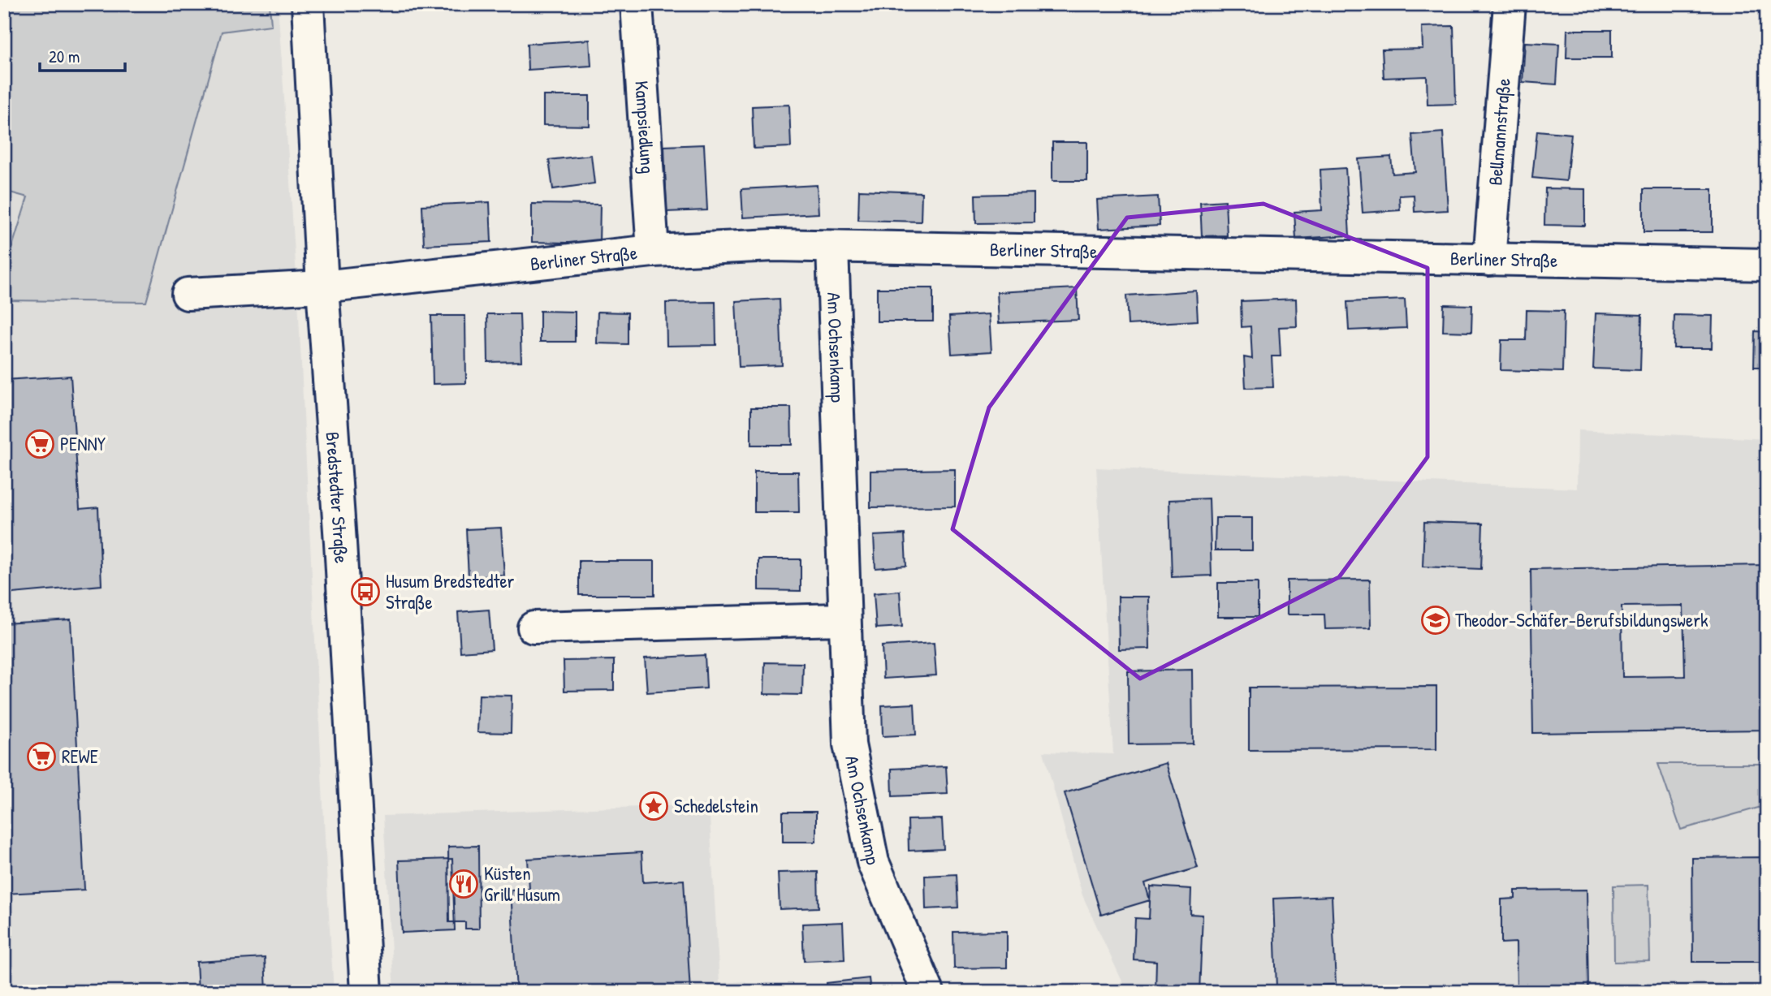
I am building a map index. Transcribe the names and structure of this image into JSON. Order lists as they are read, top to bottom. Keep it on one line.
{"streets":{"street":["Kampsiedlung","Bellmannstraße","Berliner Straße","Am Ochsenkamp","Bredstedter Straße"]},"crossings":[["Kampsiedlung","Berliner Straße"],["Bellmannstraße","Berliner Straße"],["Berliner Straße","Am Ochsenkamp"],["Berliner Straße","Bredstedter Straße"]],"places":{"supermarket":["PENNY","REWE"],"bus stop":["Husum Bredstedter Straße"],"school or university":["Theodor-Schäfer-Berufsbildungswerk"],"place":["Schedelstein"],"restaurant":["Küsten Grill Husum"]},"scale_bar":"20 m"}
